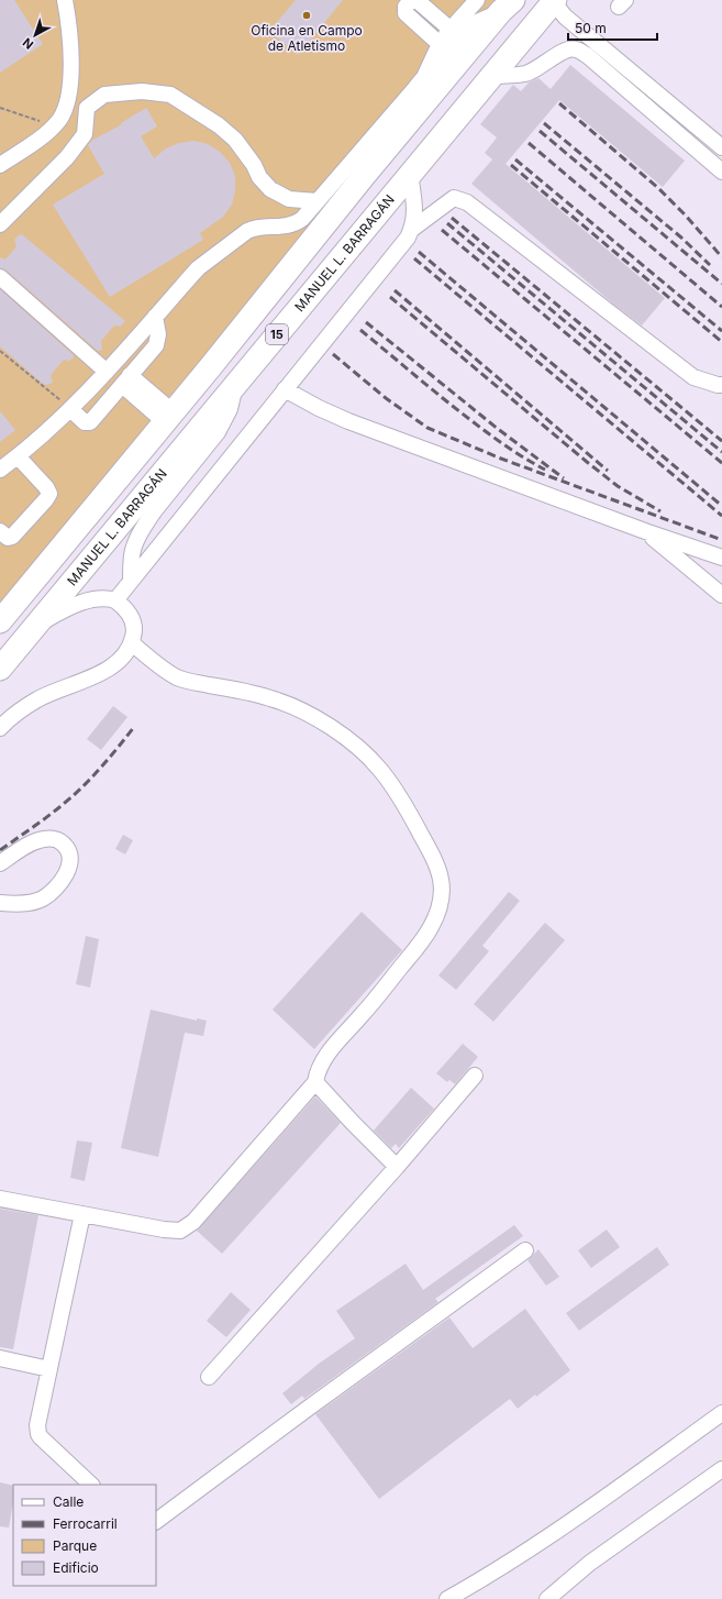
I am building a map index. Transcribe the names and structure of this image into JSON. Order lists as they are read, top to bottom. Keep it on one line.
{"streets":{"highway":["MANUEL L. BARRAGÁN","15"]},"places":["Oficina en Campo de Atletismo"],"legend":["Calle","Ferrocarril","Parque","Edificio"],"scale_bar":"50 m","north":"bottom left"}
